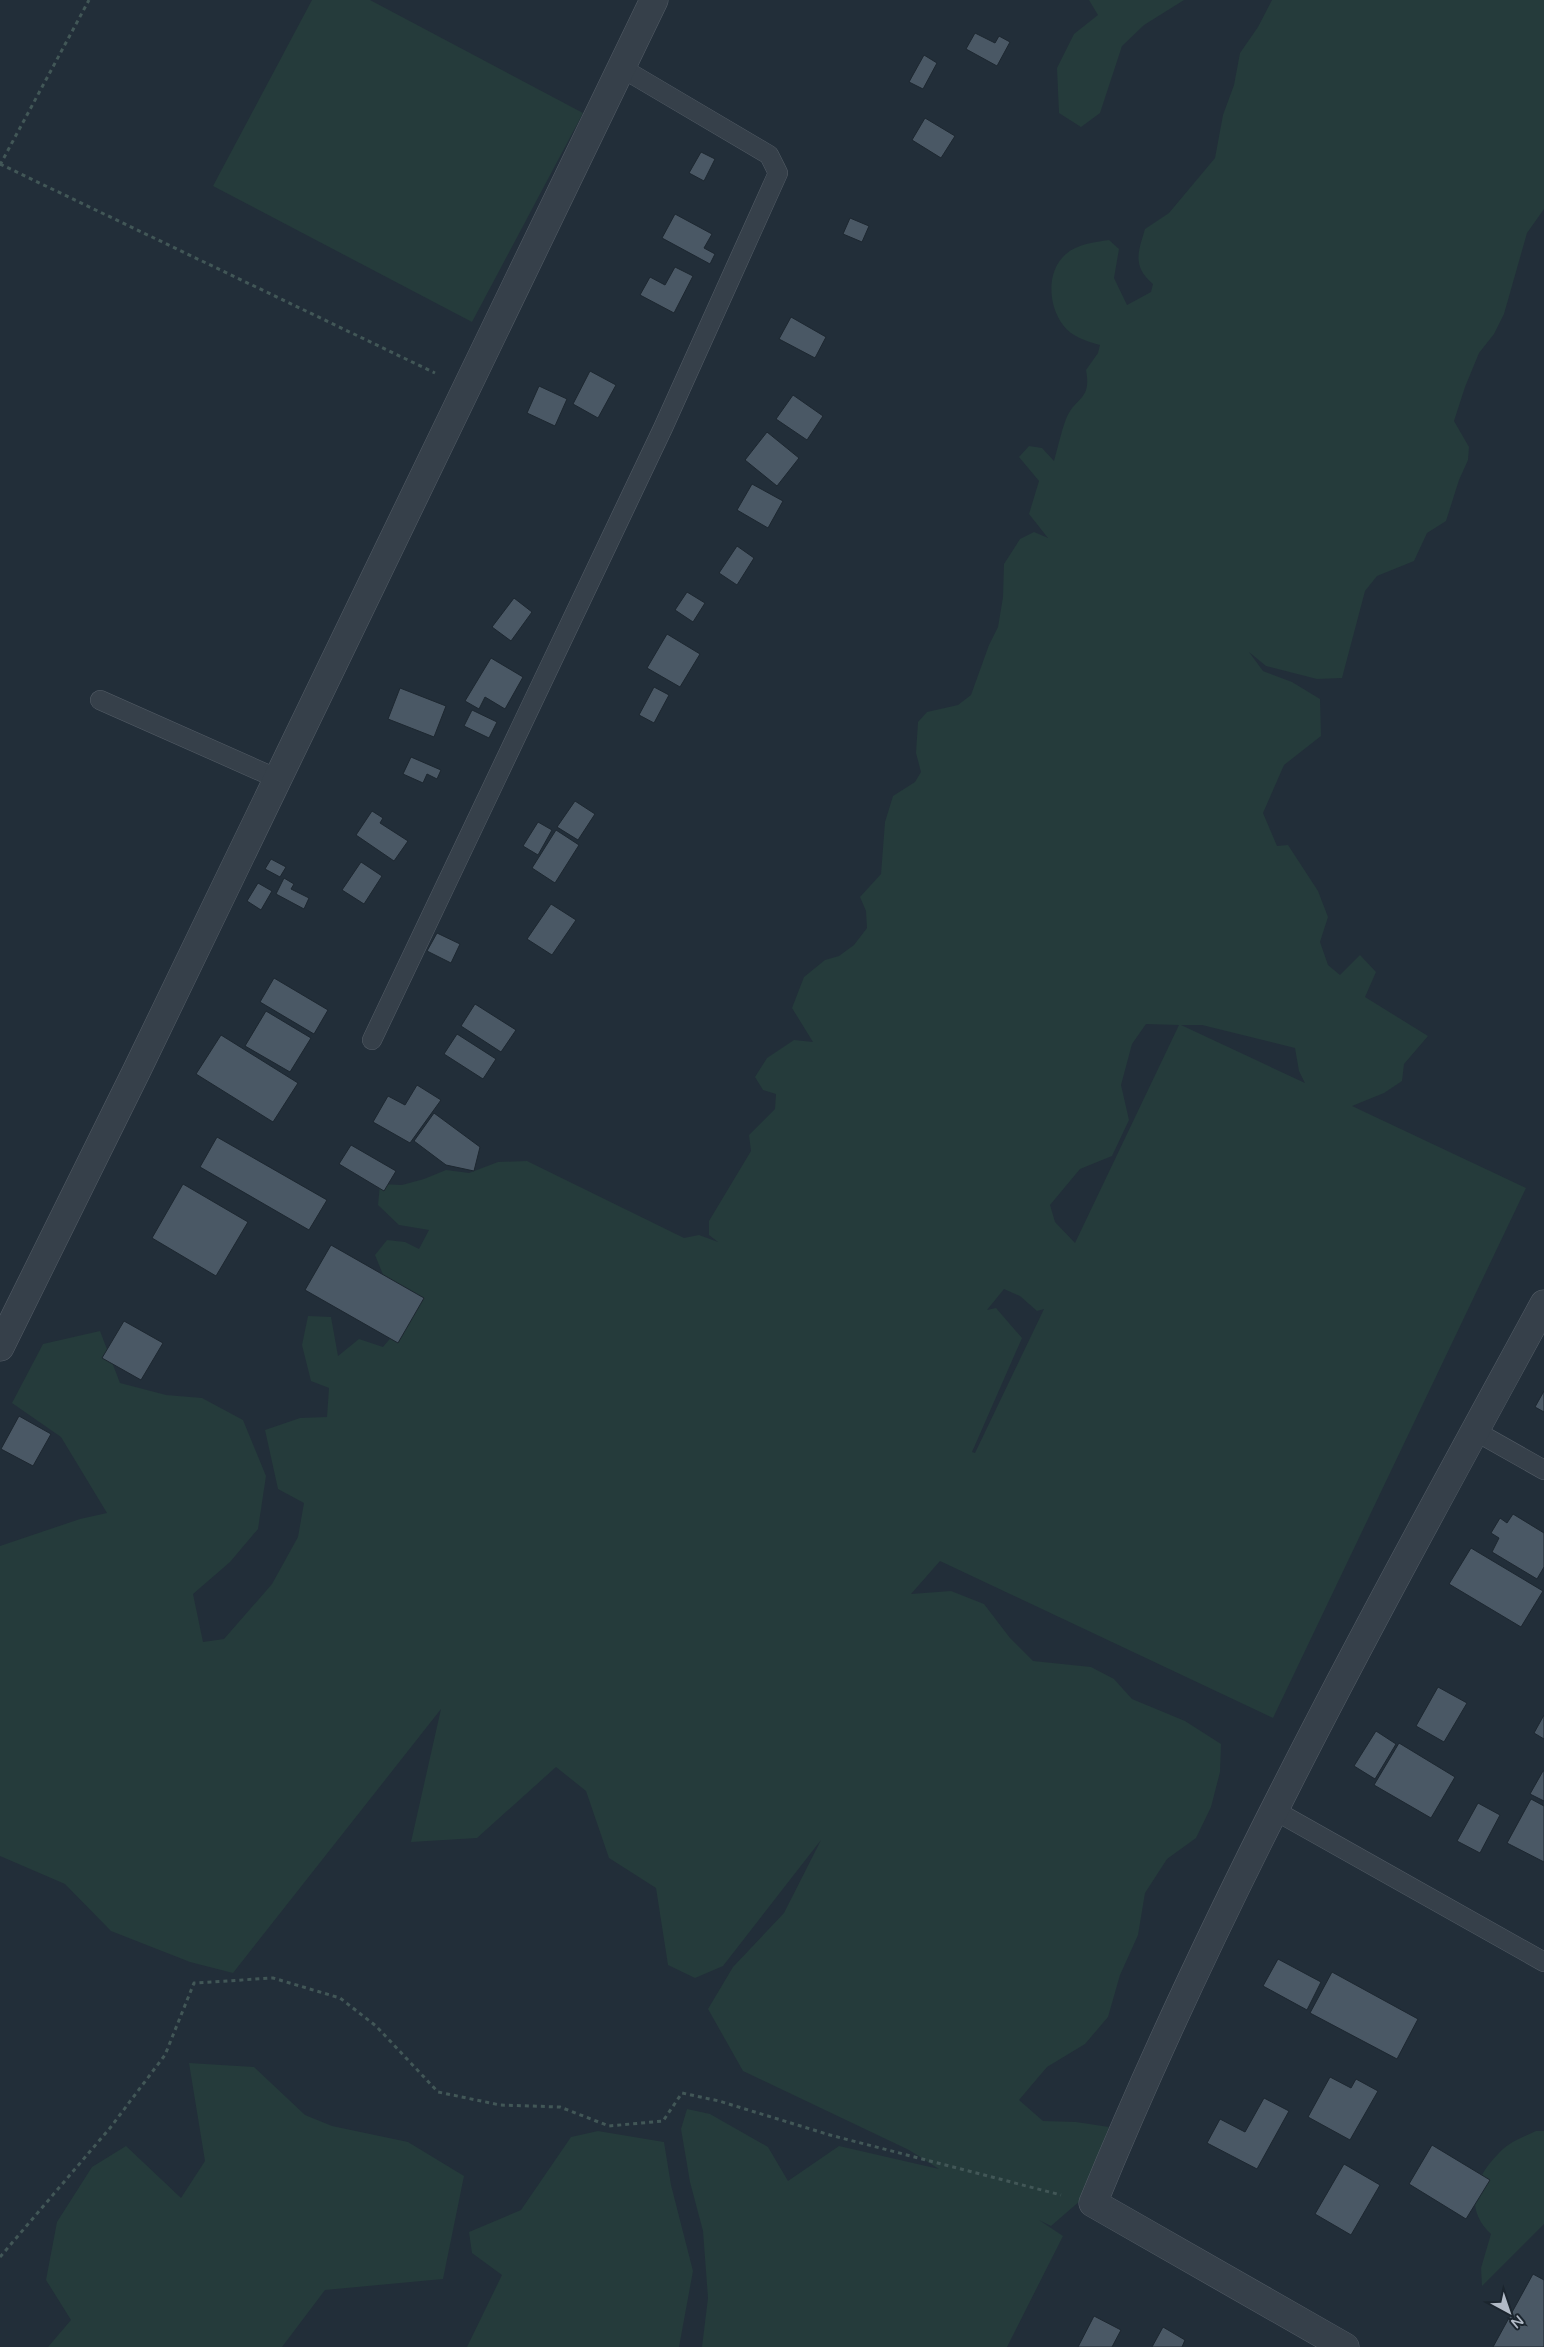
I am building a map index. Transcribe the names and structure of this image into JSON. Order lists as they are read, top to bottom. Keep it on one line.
{"north":"bottom right"}
